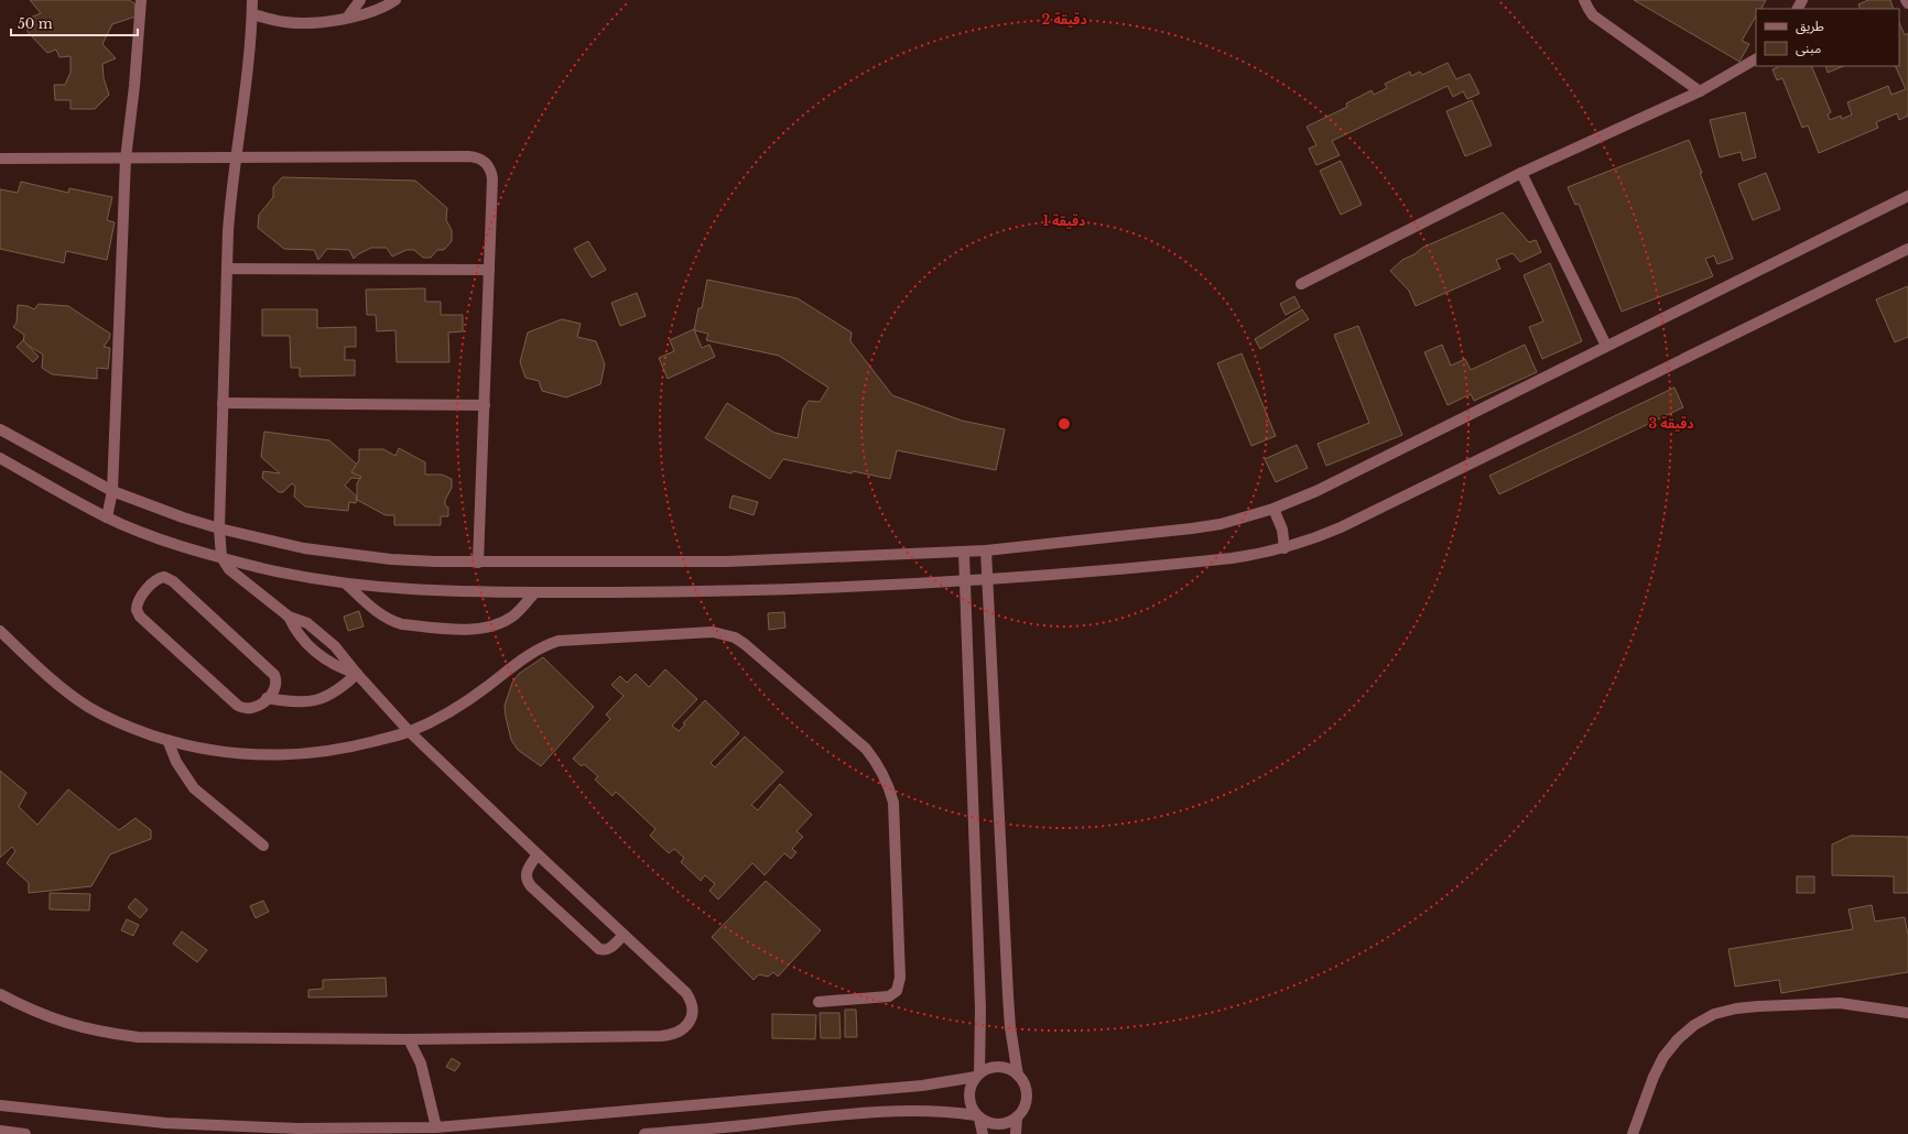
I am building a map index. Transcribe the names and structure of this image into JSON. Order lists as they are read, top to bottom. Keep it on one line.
{"legend":["طريق","مبنى"],"scale_bar":"50 m","rings":["2 دقيقة","1 دقيقة","3 دقيقة"]}
